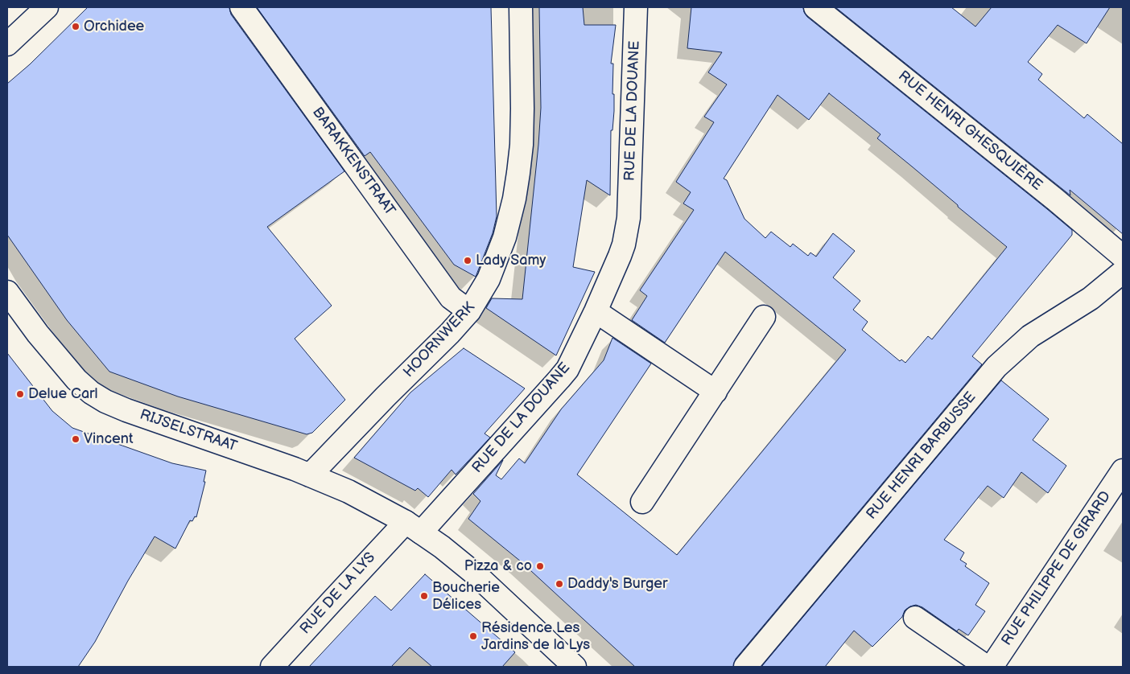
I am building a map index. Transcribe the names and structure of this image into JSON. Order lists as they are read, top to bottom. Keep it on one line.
{"streets":{"street":["RUE DE LA DOUANE","RUE HENRI GHESQUIÈRE","BARAKKENSTRAAT","HOORNWERK","RIJSELSTRAAT","RUE HENRI BARBUSSE","RUE PHILIPPE DE GIRARD","RUE DE LA LYS"]},"crossings":[["RUE DE LA DOUANE","RIJSELSTRAAT"],["RUE DE LA DOUANE","RUE DE LA LYS"],["BARAKKENSTRAAT","HOORNWERK"],["HOORNWERK","RIJSELSTRAAT"],["RIJSELSTRAAT","RUE DE LA LYS"]],"places":["Orchidee","Lady Samy","Delue Carl","Vincent","Pizza & co","Daddy's Burger","Boucherie Délices","Résidence Les Jardins de la Lys"]}
